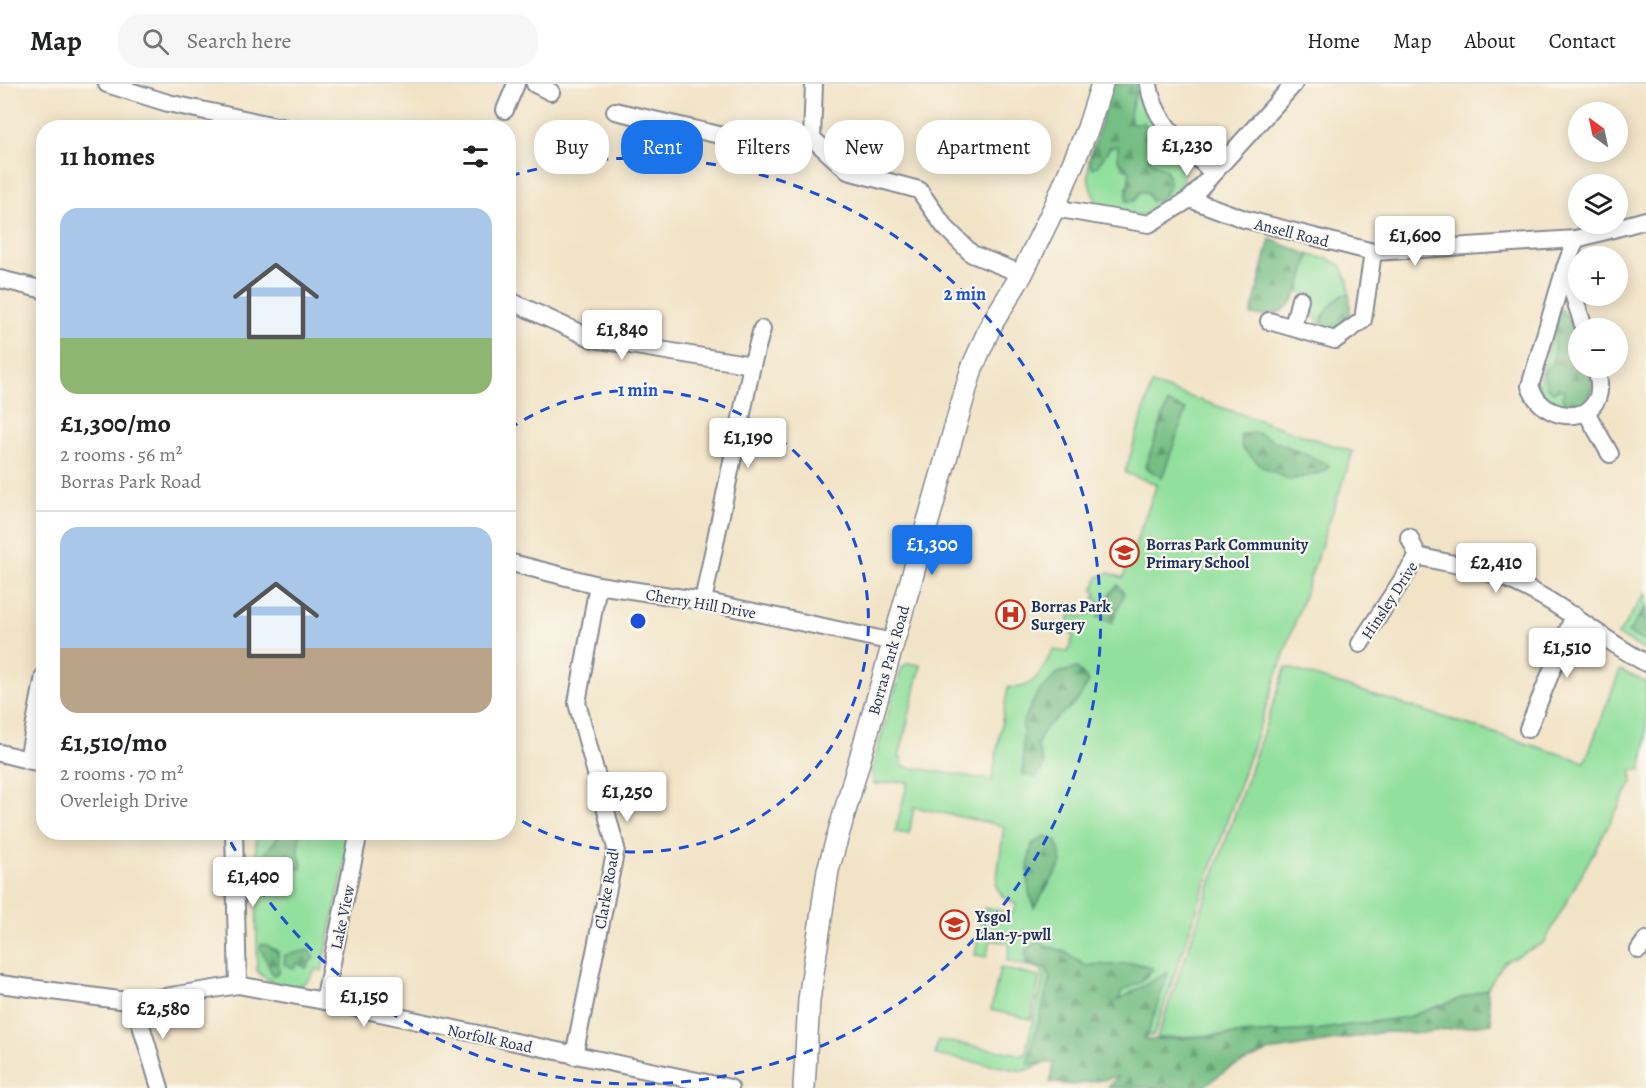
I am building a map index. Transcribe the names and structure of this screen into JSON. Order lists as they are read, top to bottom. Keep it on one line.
{"streets":{"street":["Ansell Road","Hinsley Drive","Cherry Hill Drive","Borras Park Road","Clarke Road","Lake View","Norfolk Road"]},"crossings":[["Cherry Hill Drive","Borras Park Road"],["Cherry Hill Drive","Clarke Road"],["Clarke Road","Norfolk Road"],["Lake View","Norfolk Road"]],"places":{"school or university":["Borras Park Community Primary School","Ysgol Llan-y-pwll"],"hospital":["Borras Park Surgery"]},"north":"top left","page":{"header":"Map","search":"Search here","nav":["Home","Map","About","Contact"],"map_buttons":["+","−"],"chip":["Buy","Rent","Filters","New","Apartment"],"heading":"11 homes","price":["£1,230","£1,600","£1,840","£1,190","£1,300","£2,410","£1,510","£1,250","£1,400","£1,150","£2,580"],"list":[{"name":"£1,300/mo","note":"2 rooms · 56 m² · Borras Park Road"},{"name":"£1,510/mo","note":"2 rooms · 70 m² · Overleigh Drive"}]},"rings":["2 min","1 min"]}
